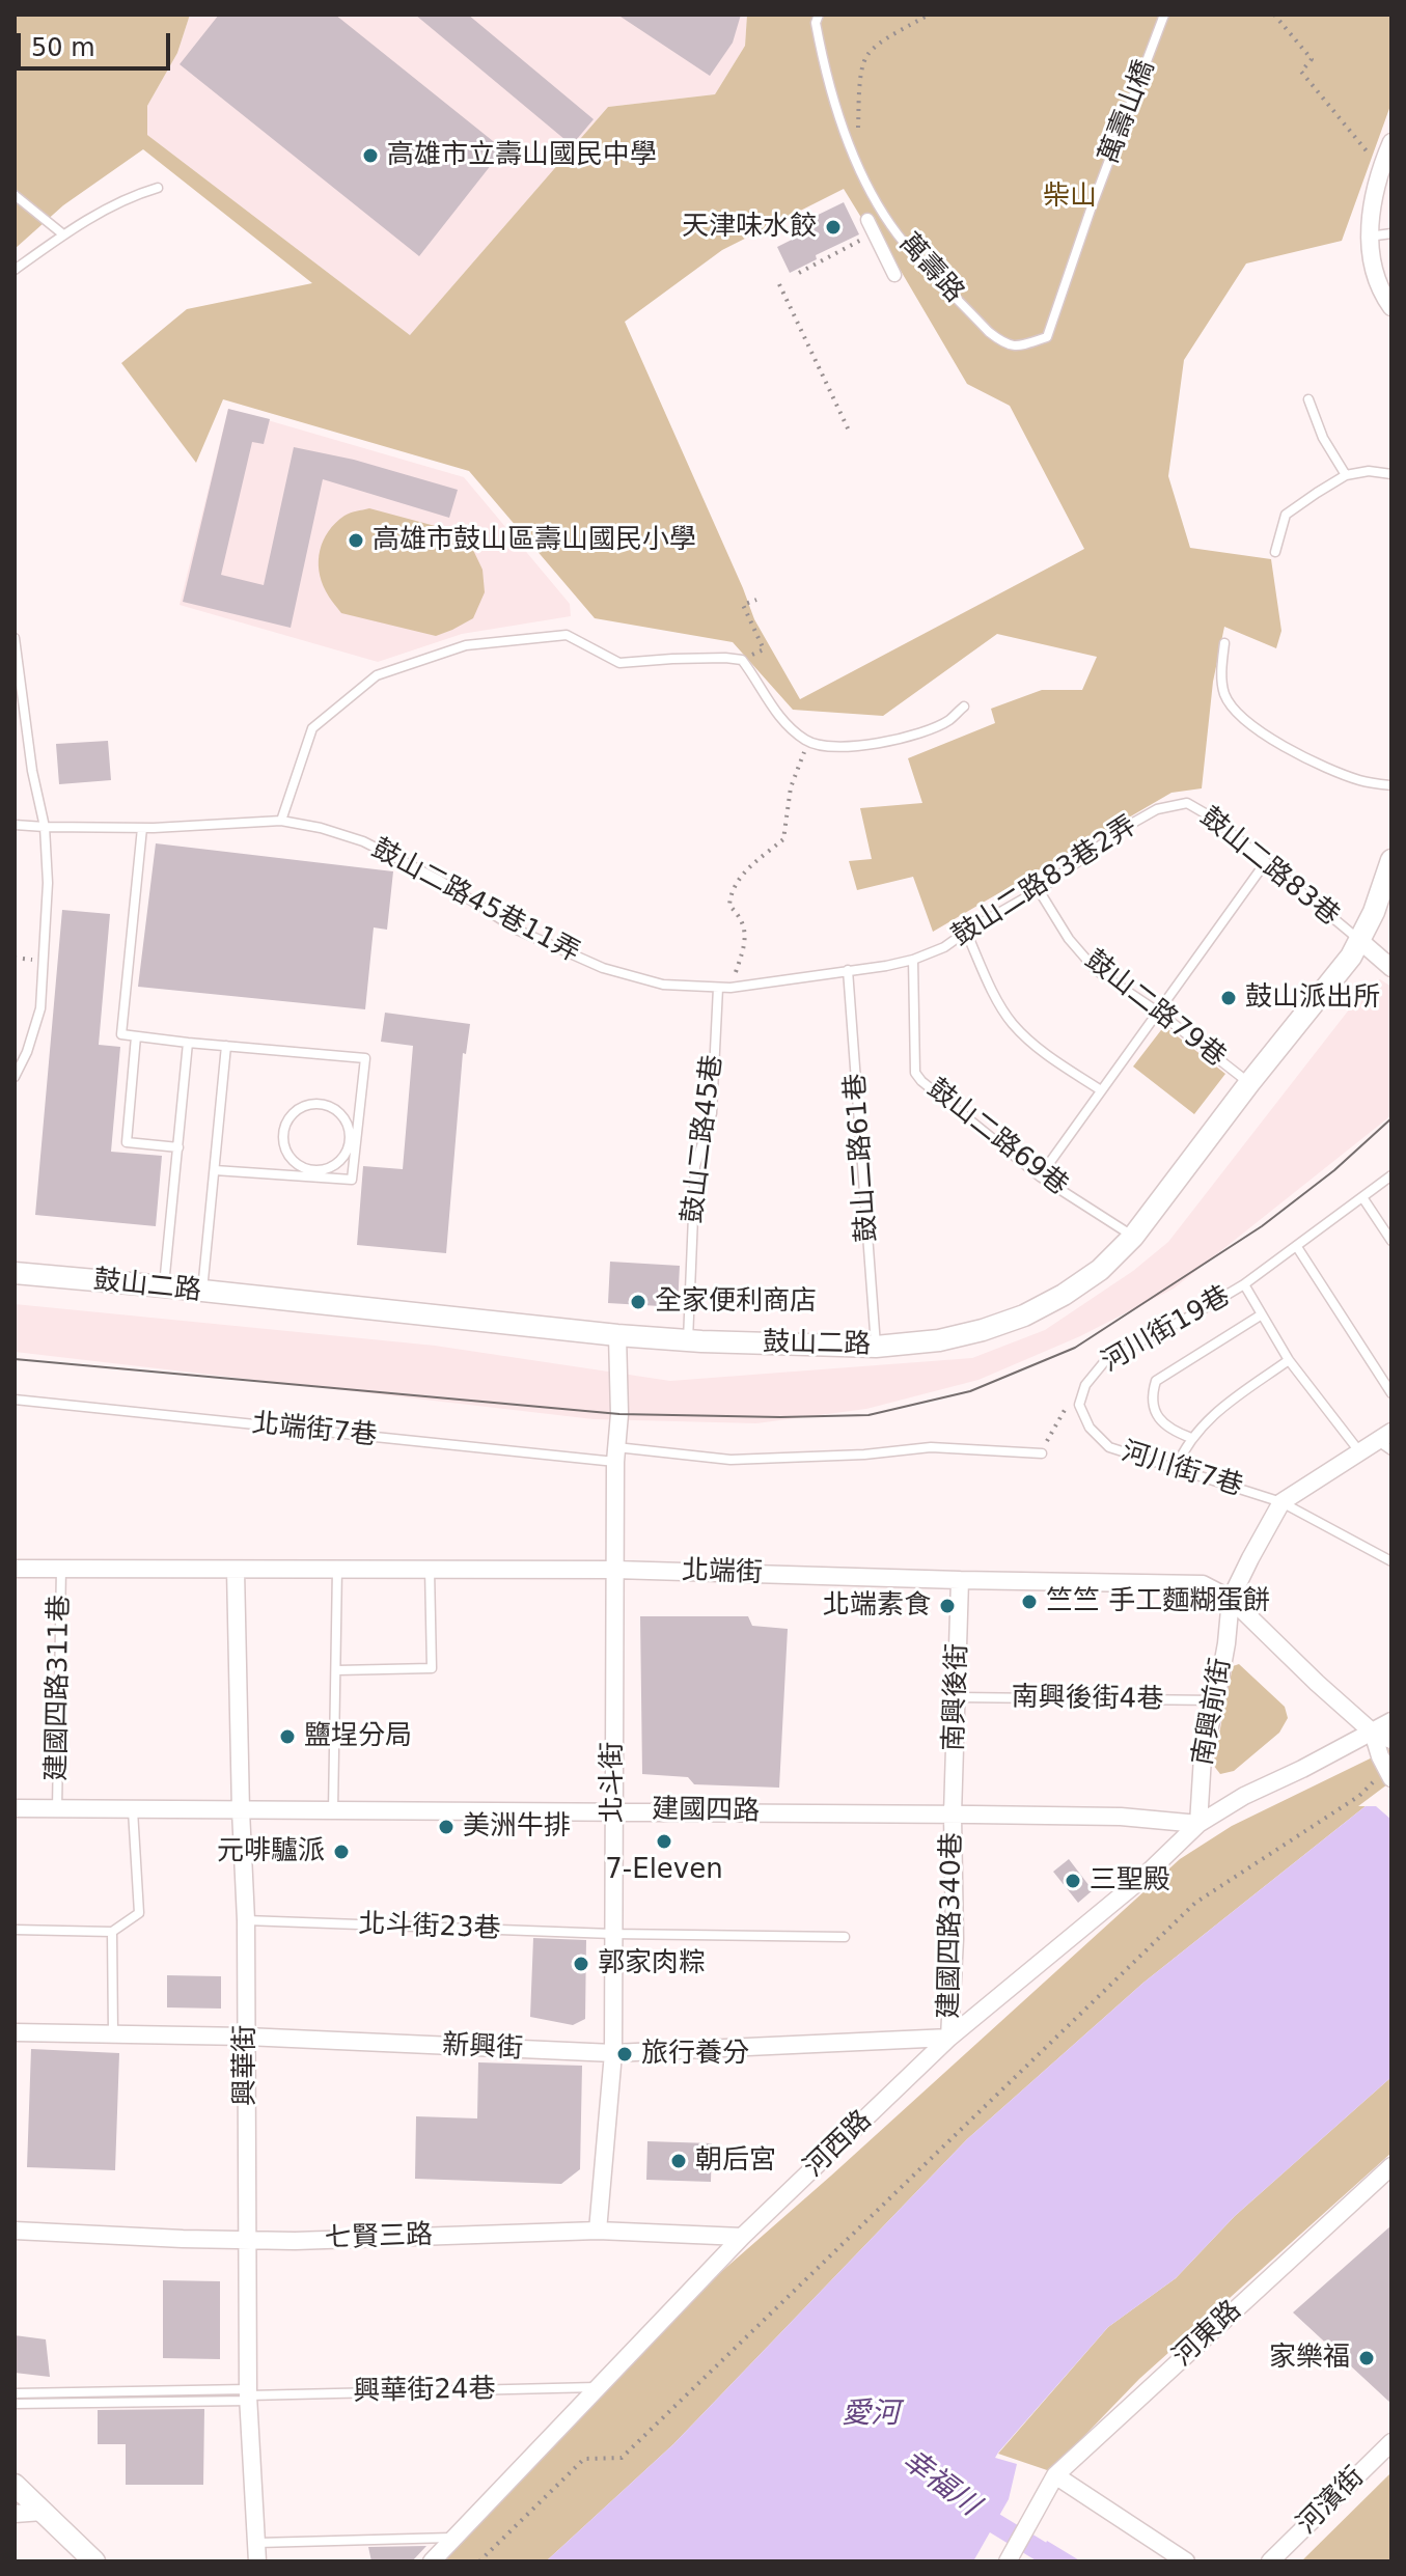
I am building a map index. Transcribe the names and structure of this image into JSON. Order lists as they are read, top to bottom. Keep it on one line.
{"streets":{"street":["鼓山二路","北端街","南興後街","南興前街","北斗街","建國四路","建國四路340巷","新興街","興華街","河西路","七賢三路","河東路","河濱街"],"lane":["萬壽山橋","萬壽路","鼓山二路83巷","鼓山二路83巷2弄","鼓山二路45巷11弄","鼓山二路79巷","鼓山二路69巷","鼓山二路45巷","鼓山二路61巷","河川街19巷","北端街7巷","河川街7巷","建國四路311巷","南興後街4巷","北斗街23巷","興華街24巷"]},"crossings":[["萬壽山橋","萬壽路"],["鼓山二路83巷","鼓山二路83巷2弄"],["鼓山二路83巷","鼓山二路"],["鼓山二路83巷2弄","鼓山二路45巷11弄"],["鼓山二路83巷2弄","鼓山二路79巷"],["鼓山二路83巷2弄","鼓山二路69巷"],["鼓山二路83巷2弄","鼓山二路45巷"],["鼓山二路83巷2弄","鼓山二路61巷"],["鼓山二路45巷11弄","鼓山二路45巷"],["鼓山二路79巷","鼓山二路"],["鼓山二路69巷","鼓山二路"],["鼓山二路45巷","鼓山二路"],["鼓山二路61巷","鼓山二路"],["鼓山二路","北斗街"],["河川街19巷","河川街7巷"],["北端街7巷","北斗街"],["北端街","建國四路311巷"],["北端街","南興後街"],["北端街","南興前街"],["北端街","北斗街"],["北端街","興華街"],["建國四路311巷","建國四路"],["南興後街","南興後街4巷"],["南興後街","建國四路"],["南興後街","建國四路340巷"],["南興後街4巷","南興前街"],["南興前街","建國四路"],["南興前街","河西路"],["北斗街","建國四路"],["北斗街","北斗街23巷"],["北斗街","新興街"],["北斗街","七賢三路"],["建國四路","建國四路340巷"],["建國四路","興華街"],["建國四路","河西路"],["建國四路340巷","新興街"],["建國四路340巷","河西路"],["北斗街23巷","興華街"],["新興街","興華街"],["新興街","河西路"],["興華街","七賢三路"],["興華街","興華街24巷"],["河西路","七賢三路"],["河西路","興華街24巷"]],"water":["愛河","幸福川"],"parks":["柴山"],"places":["高雄市立壽山國民中學","天津味水餃","高雄市鼓山區壽山國民小學","鼓山派出所","全家便利商店","竺竺 手工麵糊蛋餅","北端素食","鹽埕分局","美洲牛排","7-Eleven","元啡驢派","三聖殿","郭家肉粽","旅行養分","朝后宮","家樂福"],"scale_bar":"50 m"}
